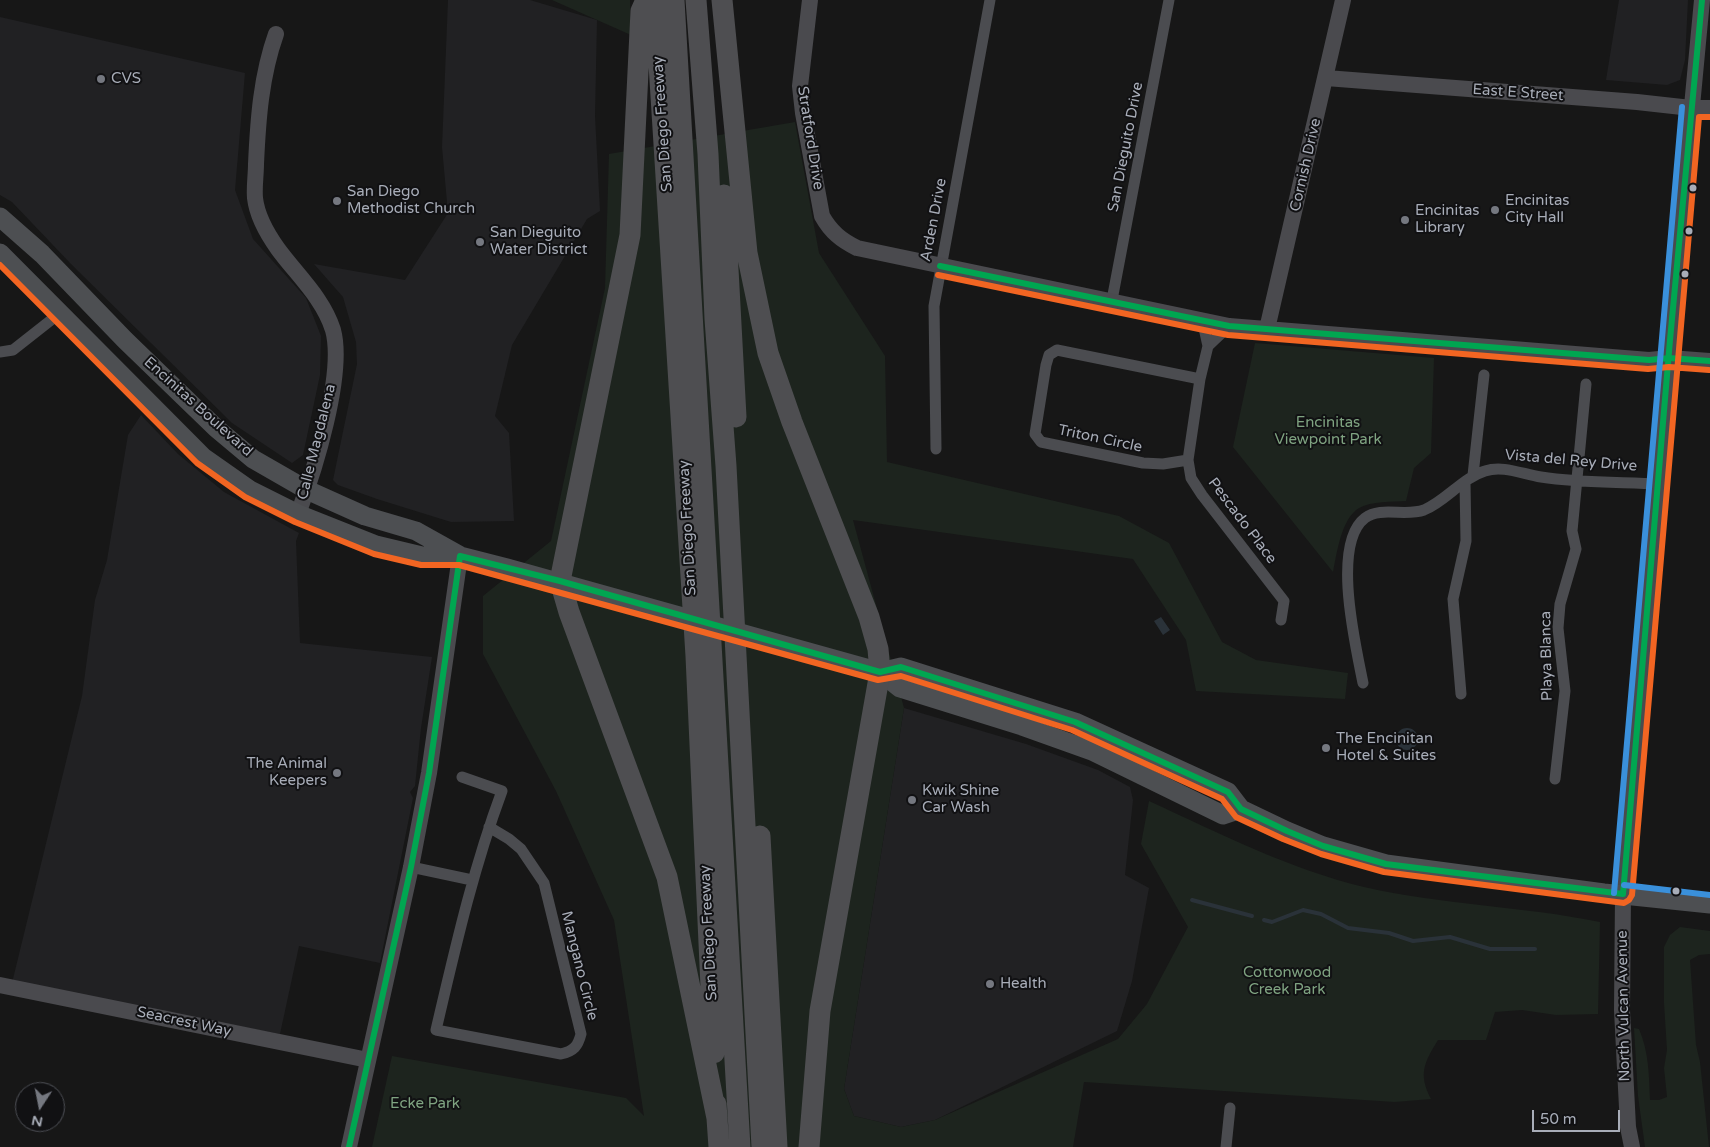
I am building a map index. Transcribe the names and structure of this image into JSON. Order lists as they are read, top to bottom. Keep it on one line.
{"streets":{"highway":["San Diego Freeway"],"main road":["Encinitas Boulevard"],"street":["East E Street","Stratford Drive","San Dieguito Drive","Cornish Drive","Arden Drive","Triton Circle","Calle Magdalena","Vista del Rey Drive","Pescado Place","Playa Blanca","Mangano Circle","North Vulcan Avenue","Seacrest Way"]},"crossings":[["East E Street","Cornish Drive"],["East E Street","North Vulcan Avenue"],["Stratford Drive","Arden Drive"],["Encinitas Boulevard","Calle Magdalena"],["Encinitas Boulevard","North Vulcan Avenue"],["Triton Circle","Pescado Place"],["Vista del Rey Drive","Playa Blanca"],["Vista del Rey Drive","North Vulcan Avenue"]],"parks":["Encinitas Viewpoint Park","Cottonwood Creek Park","Ecke Park"],"places":["CVS","San Diego Methodist Church","Encinitas City Hall","Encinitas Library","San Dieguito Water District","The Encinitan Hotel & Suites","The Animal Keepers","Kwik Shine Car Wash","Health"],"scale_bar":"50 m","north":"bottom"}
